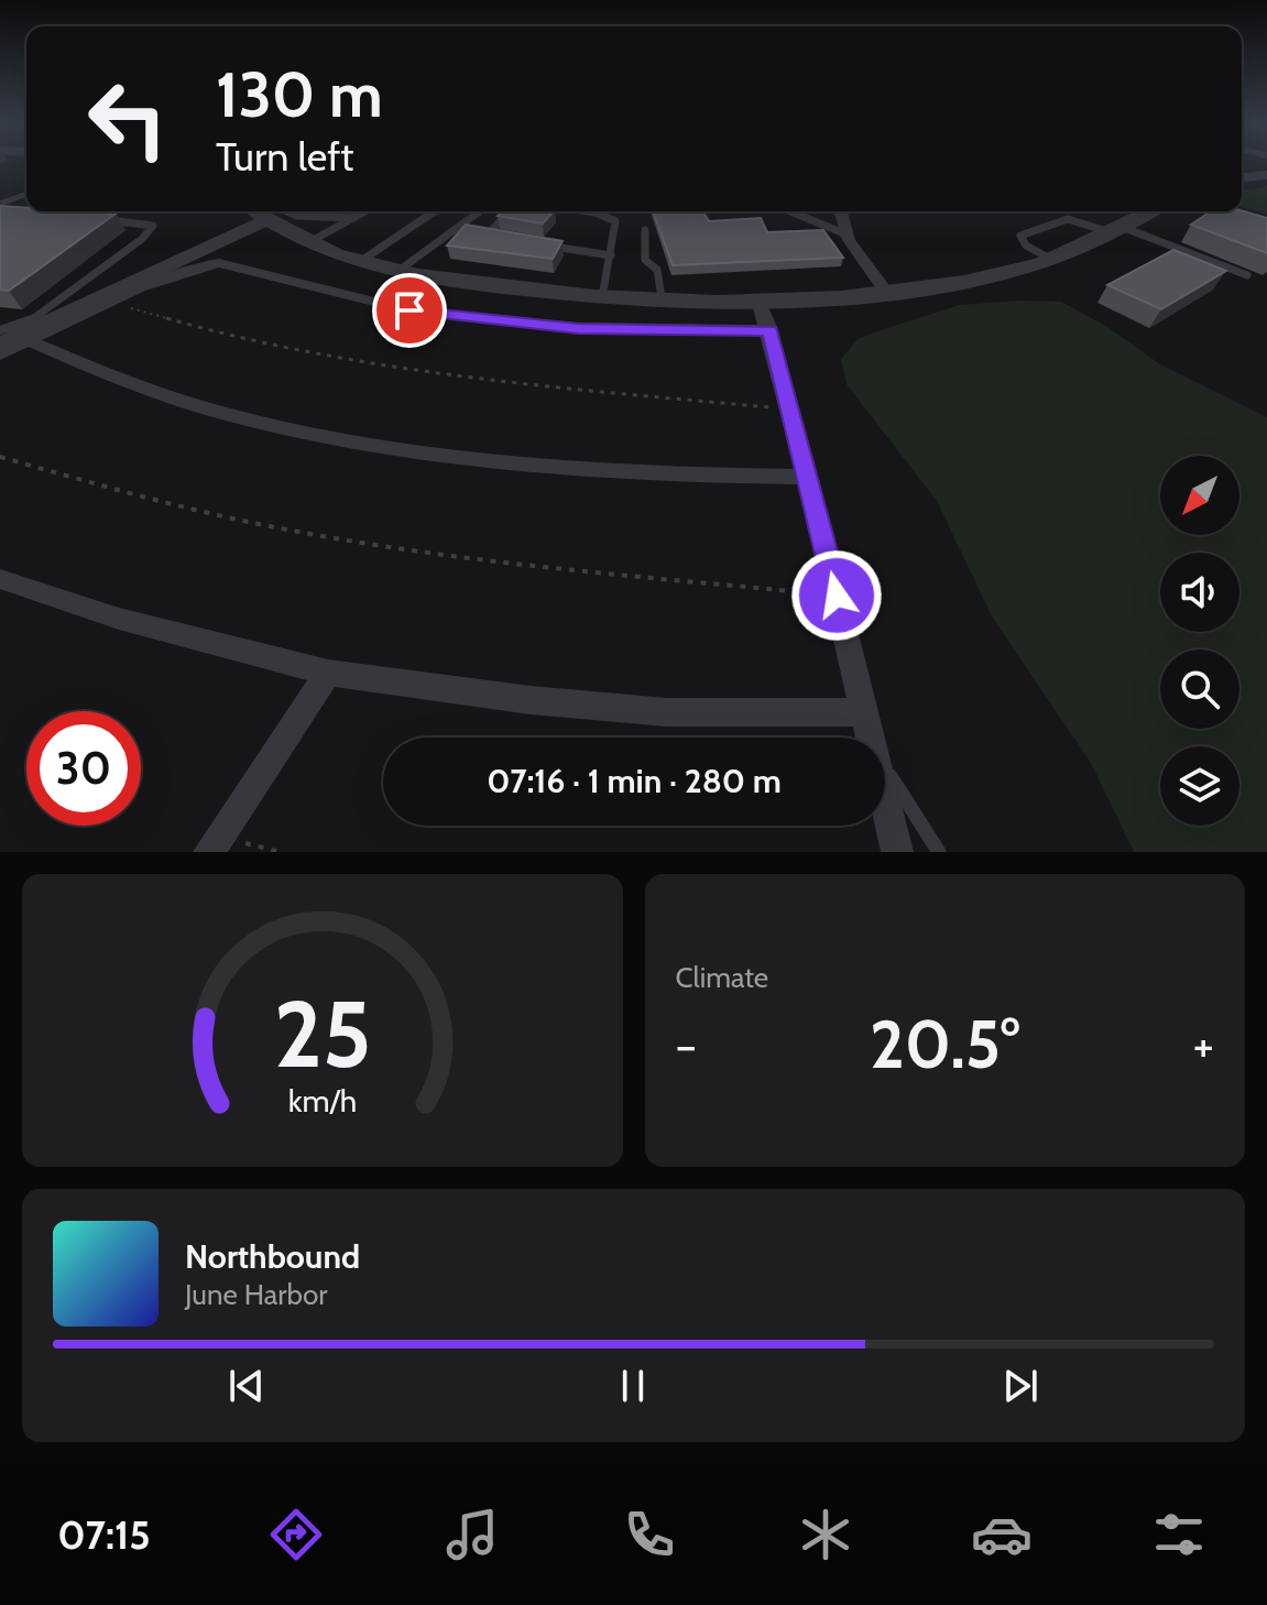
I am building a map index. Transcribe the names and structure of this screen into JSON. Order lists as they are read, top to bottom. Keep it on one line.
{"north":"bottom left","page":{"turn":["130 m","Turn left"],"limit":"30","trip":"07:16 · 1 min · 280 m","tile":"Climate","heat":["−","20.5°","+"],"song":["Northbound","June Harbor"],"tabs":"07:15","gauge":["25","km/h"]}}
